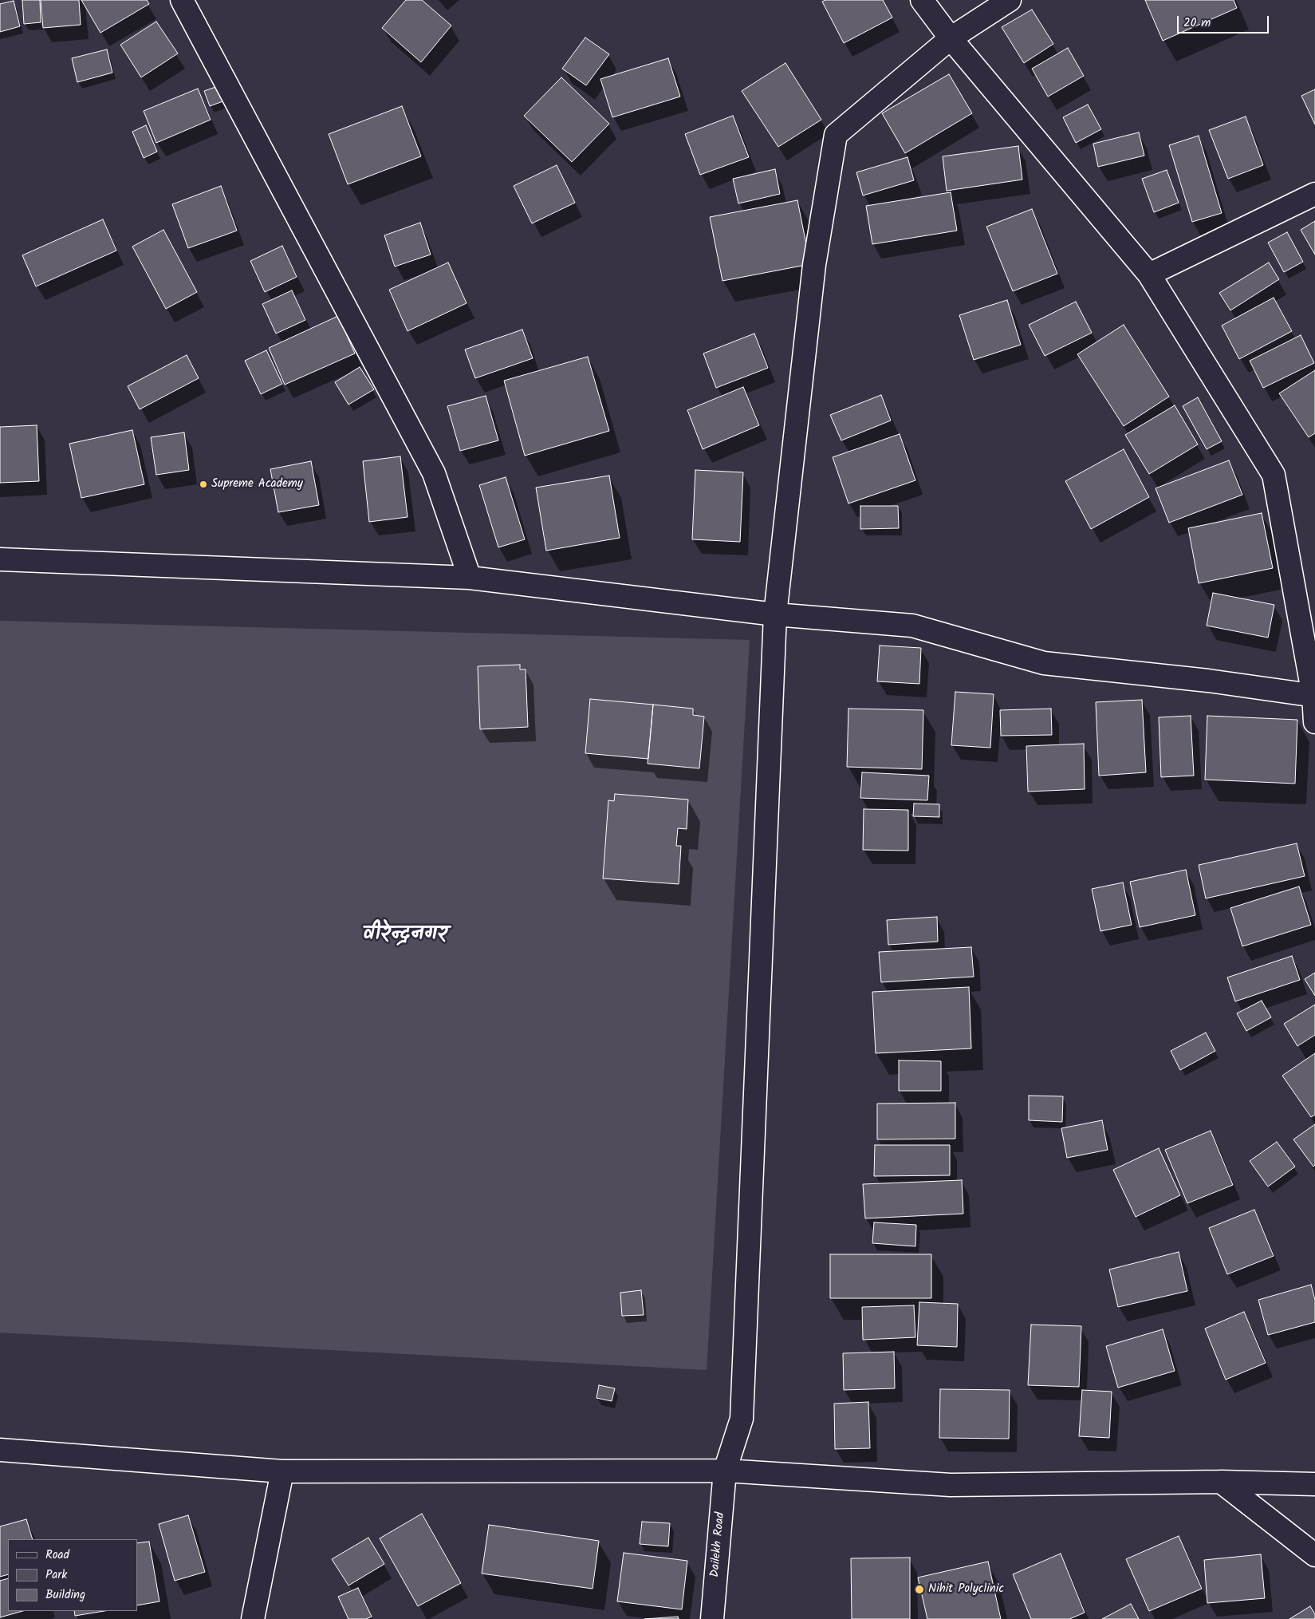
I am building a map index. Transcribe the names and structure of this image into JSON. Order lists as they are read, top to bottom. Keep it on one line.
{"streets":{"street":["Dailekh Road"]},"districts":["वीरेन्द्रनगर"],"places":["Supreme Academy","Nihit Polyclinic"],"legend":["Road","Park","Building"],"scale_bar":"20 m"}
